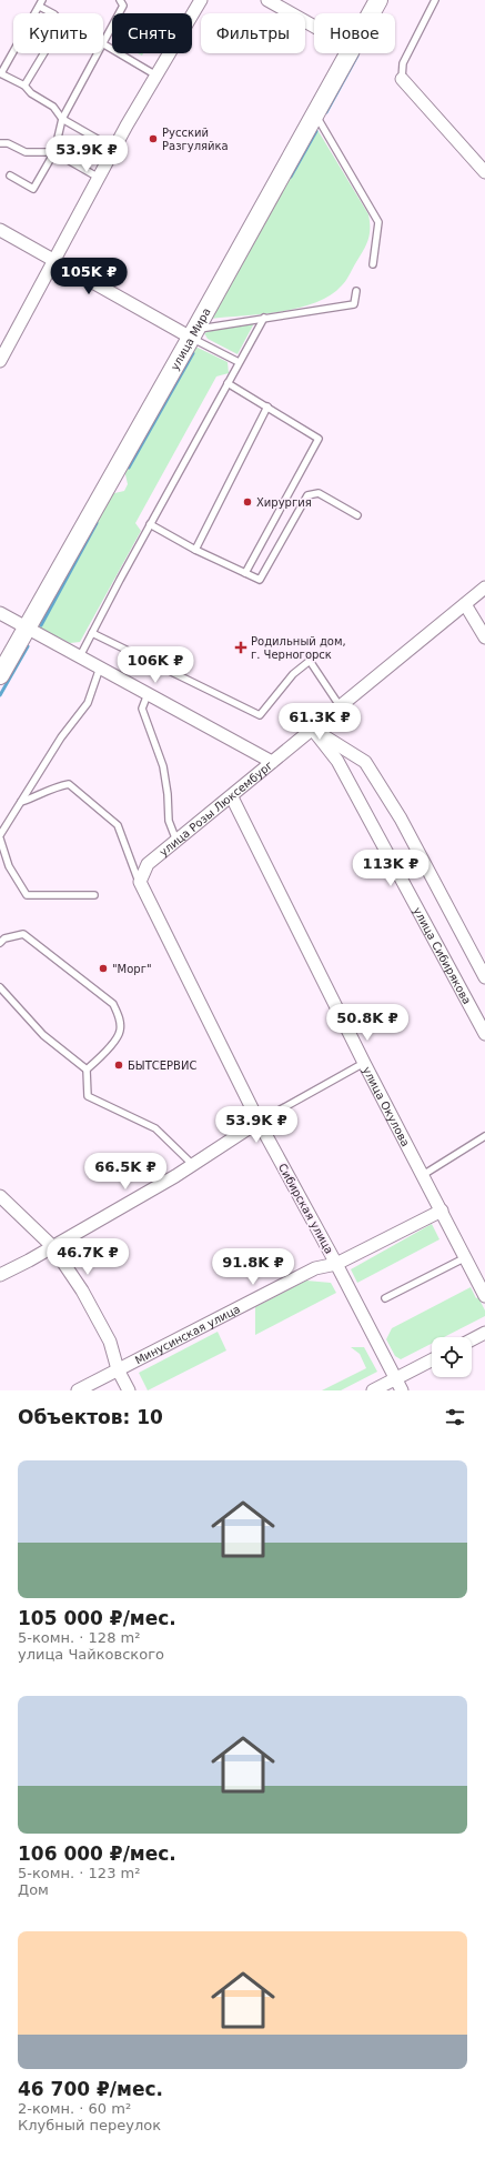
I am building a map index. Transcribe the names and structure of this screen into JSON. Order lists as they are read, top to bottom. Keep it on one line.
{"streets":{"main road":["улица Мира"],"street":["улица Розы Люксембург","улица Сибирякова","улица Окулова","Сибирская улица","Минусинская улица"]},"crossings":[["улица Розы Люксембург","улица Сибирякова"],["улица Розы Люксембург","улица Окулова"],["улица Розы Люксембург","Сибирская улица"],["улица Окулова","Минусинская улица"],["Сибирская улица","Минусинская улица"]],"places":{"other":["Русский Разгуляйка","Хирургия","\"Морг\"","БЫТСЕРВИС"],"health":["Родильный дом, г. Черногорск"]},"page":{"chip":["Купить","Снять","Фильтры","Новое"],"price":["53.9K ₽","105K ₽","106K ₽","61.3K ₽","113K ₽","50.8K ₽","53.9K ₽","66.5K ₽","46.7K ₽","91.8K ₽"],"heading":"Объектов: 10","list":[{"name":"105 000 ₽/мес.","note":"5-комн. · 128 m² · улица Чайковского"},{"name":"106 000 ₽/мес.","note":"5-комн. · 123 m² · Дом"},{"name":"46 700 ₽/мес.","note":"2-комн. · 60 m² · Клубный переулок"}]}}
